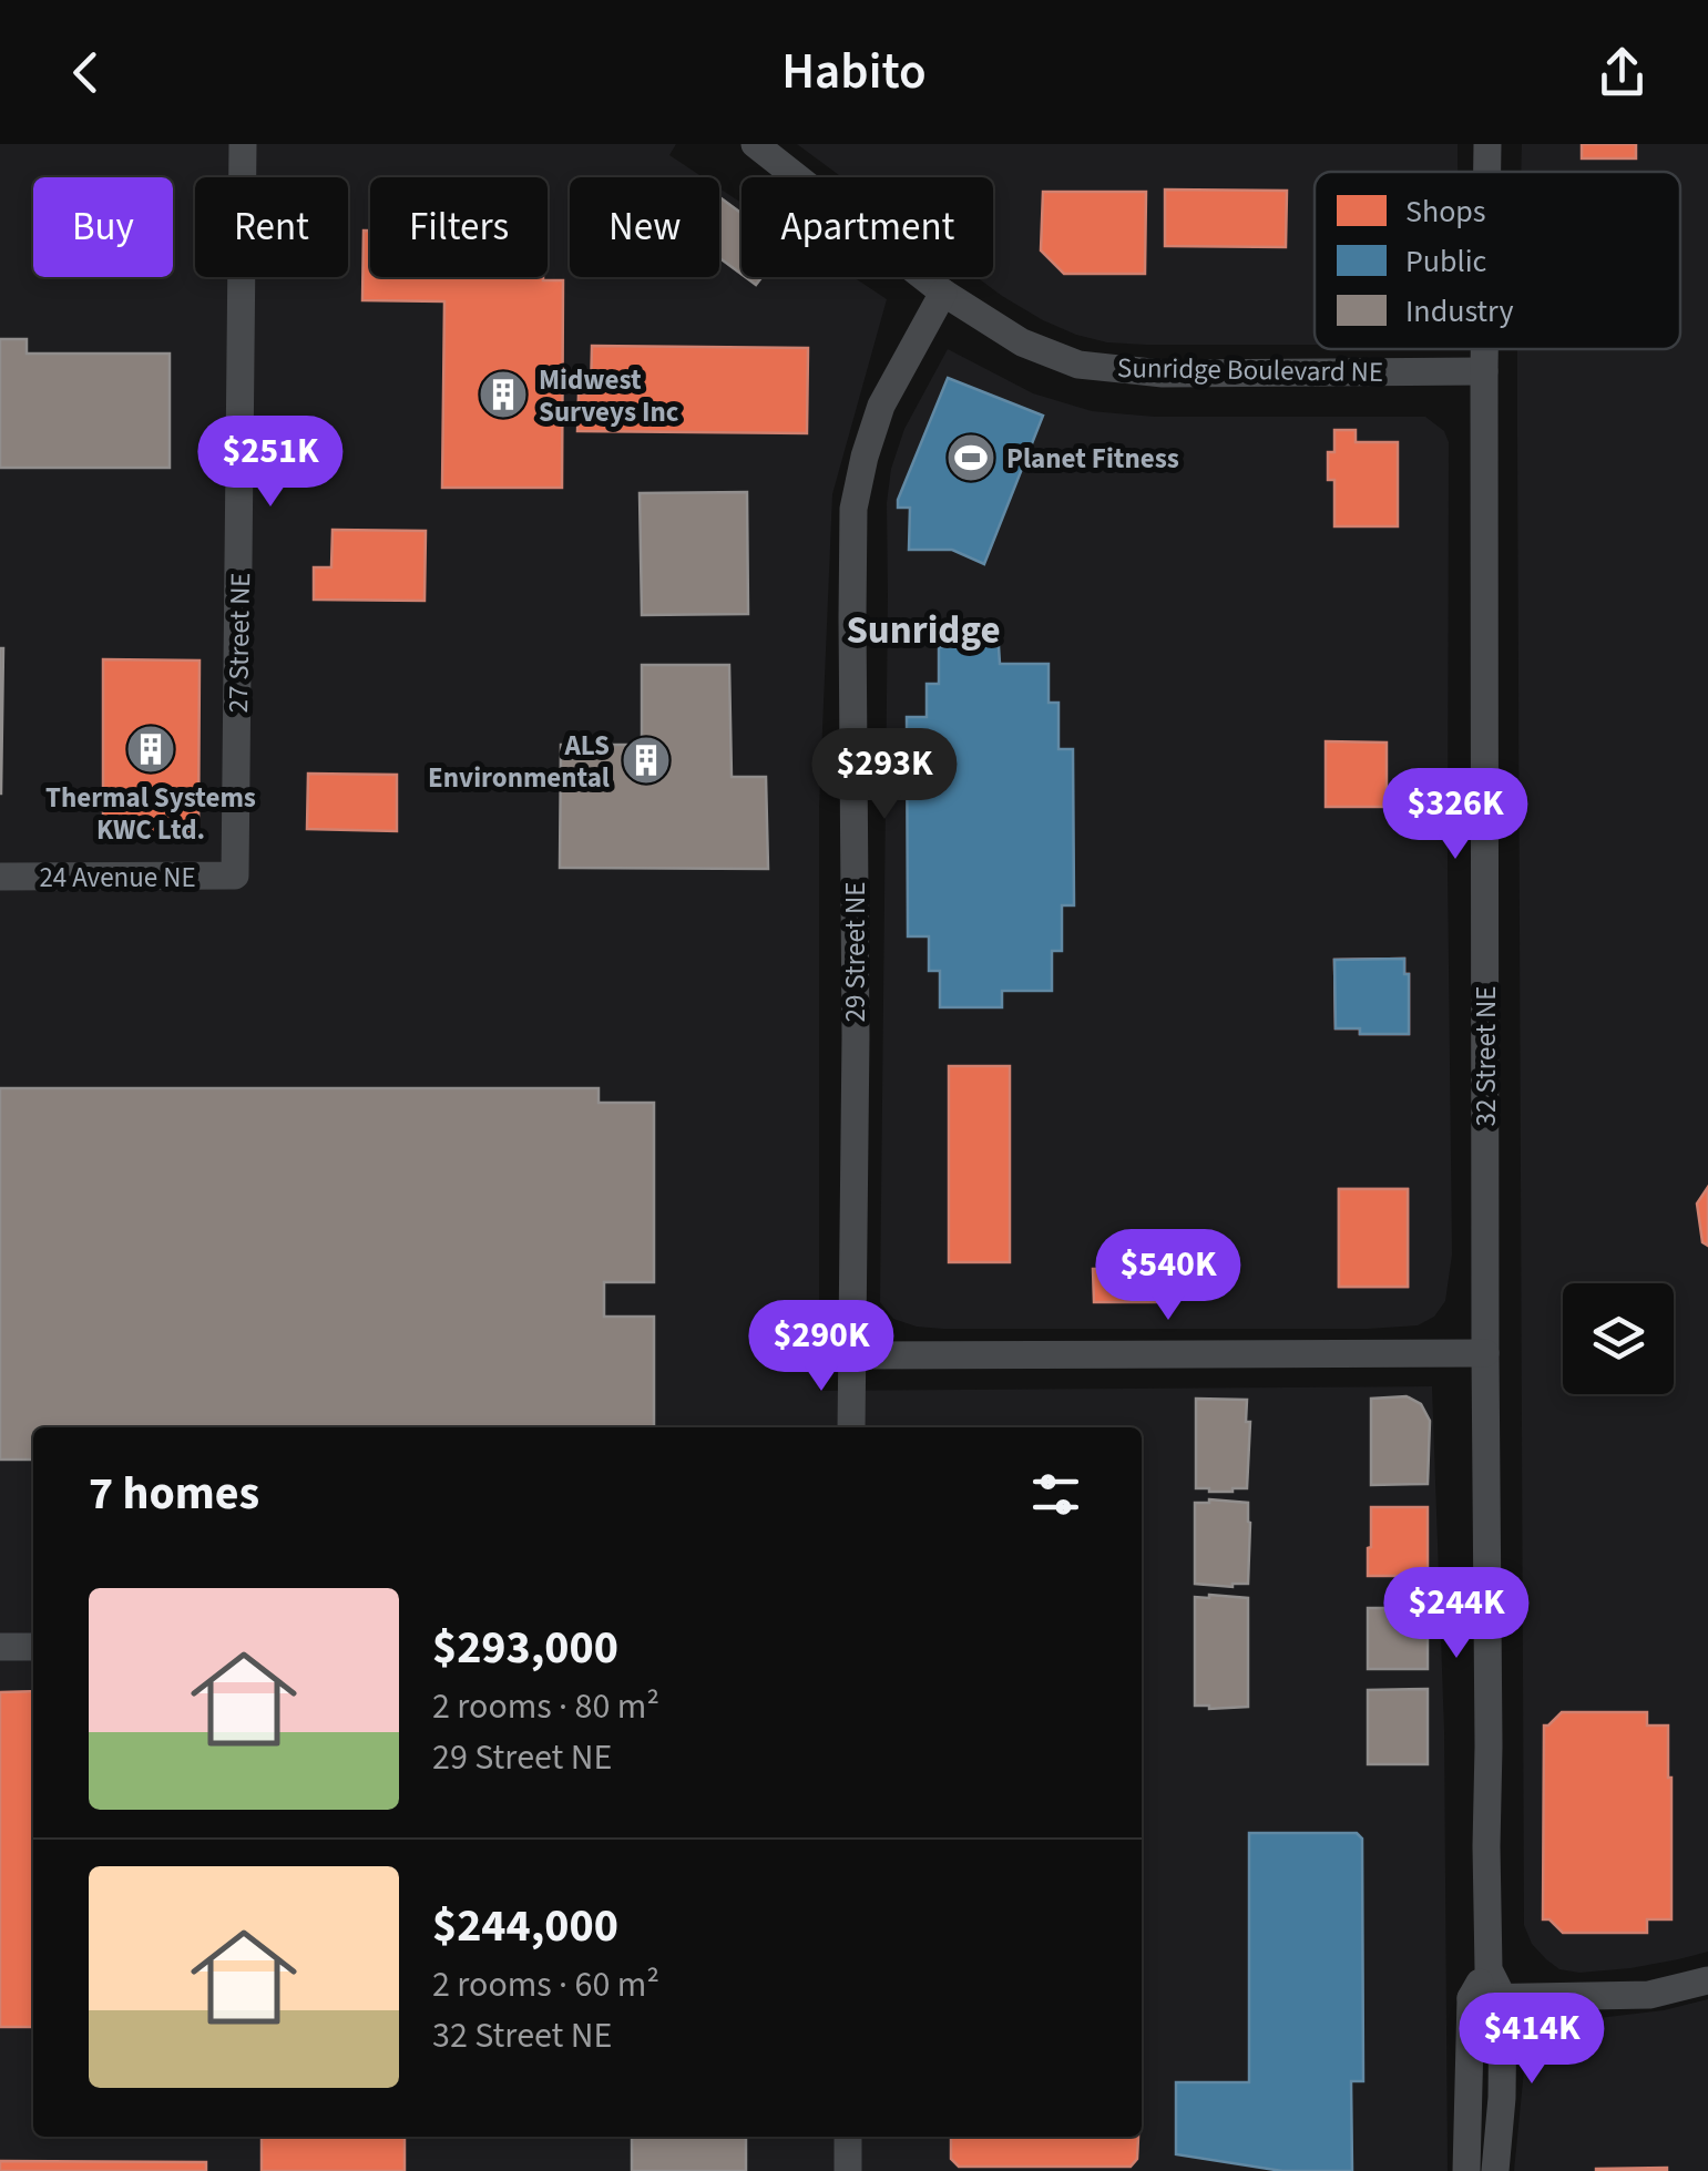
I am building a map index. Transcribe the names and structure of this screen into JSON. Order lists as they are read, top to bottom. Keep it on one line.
{"streets":{"street":["Sunridge Boulevard NE","27 Street NE","24 Avenue NE","29 Street NE","32 Street NE"]},"crossings":[["Sunridge Boulevard NE","29 Street NE"],["Sunridge Boulevard NE","32 Street NE"],["27 Street NE","24 Avenue NE"]],"districts":["Sunridge"],"places":{"building":["Midwest Surveys Inc","Thermal Systems KWC Ltd.","ALS Environmental"],"sports":["Planet Fitness"]},"legend":["Shops","Public","Industry"],"page":{"header":"Habito","chip":["Buy","Rent","Filters","New","Apartment"],"price":["$251K","$293K","$326K","$540K","$290K","$244K","$414K"],"heading":"7 homes","list":[{"name":"$293,000","note":"2 rooms · 80 m² · 29 Street NE"},{"name":"$244,000","note":"2 rooms · 60 m² · 32 Street NE"}]}}
